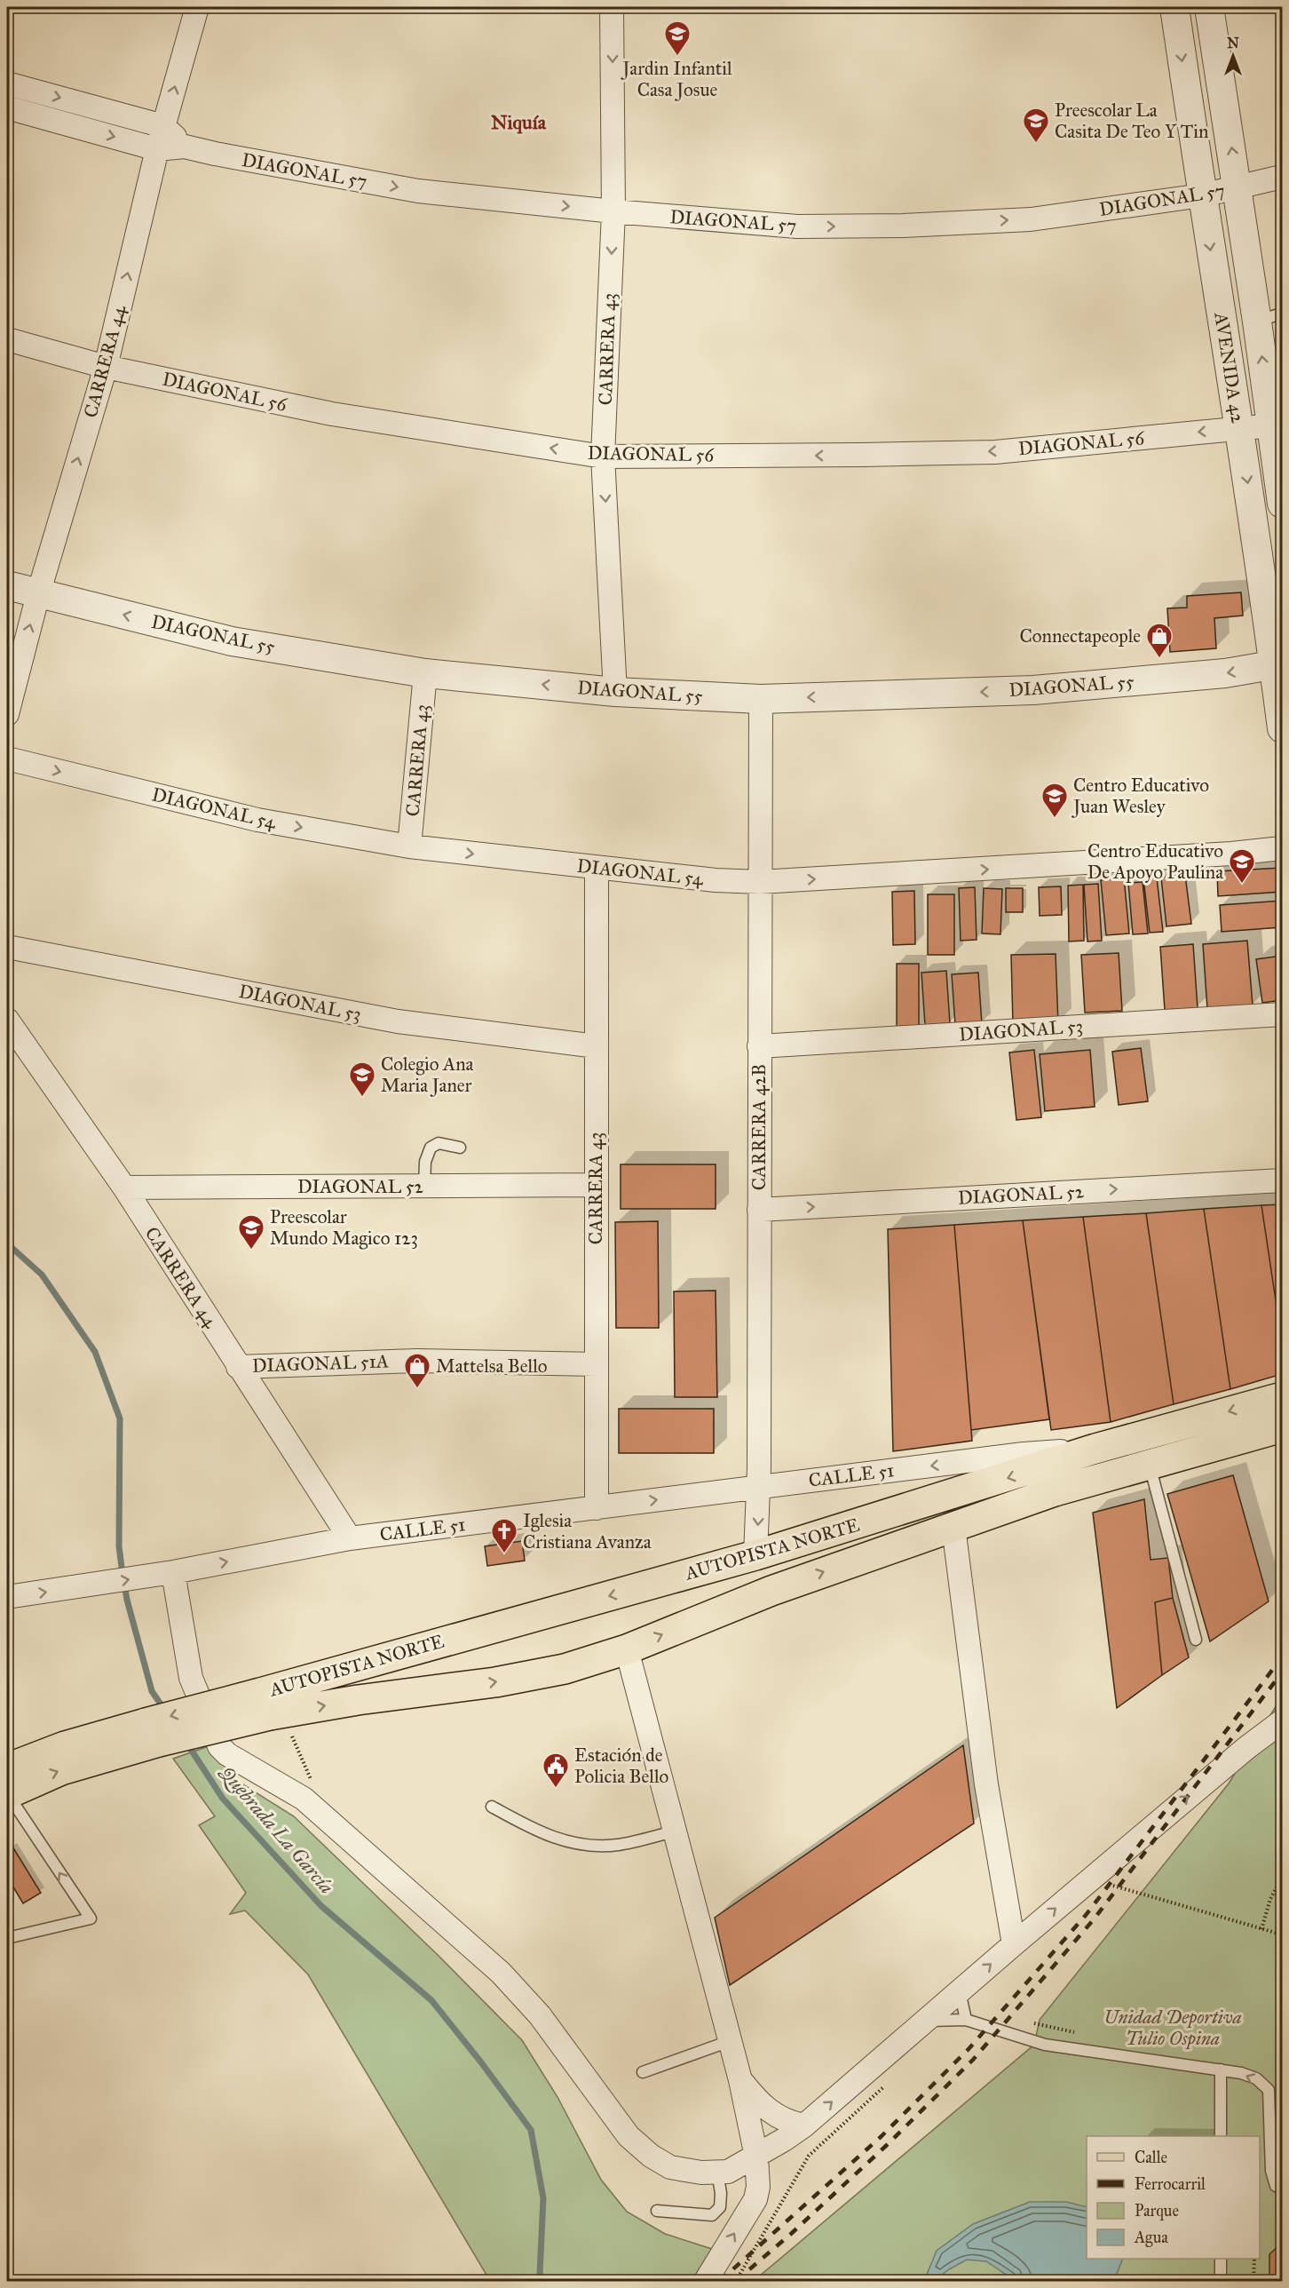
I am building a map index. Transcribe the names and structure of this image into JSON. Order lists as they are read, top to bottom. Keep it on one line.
{"streets":{"main road":["AUTOPISTA NORTE"],"street":["DIAGONAL 57","CARRERA 43","CARRERA 44","AVENIDA 42","DIAGONAL 56","DIAGONAL 55","DIAGONAL 54","DIAGONAL 53","CARRERA 42B","DIAGONAL 52","DIAGONAL 51A","CALLE 51"]},"crossings":[["DIAGONAL 57","CARRERA 43"],["DIAGONAL 57","CARRERA 44"],["DIAGONAL 57","AVENIDA 42"],["CARRERA 43","DIAGONAL 56"],["CARRERA 43","DIAGONAL 55"],["CARRERA 43","DIAGONAL 54"],["CARRERA 43","DIAGONAL 53"],["CARRERA 43","DIAGONAL 52"],["CARRERA 43","DIAGONAL 51A"],["CARRERA 43","CALLE 51"],["CARRERA 44","DIAGONAL 56"],["CARRERA 44","DIAGONAL 55"],["CARRERA 44","DIAGONAL 52"],["CARRERA 44","DIAGONAL 51A"],["CARRERA 44","CALLE 51"],["AVENIDA 42","DIAGONAL 56"],["AVENIDA 42","DIAGONAL 55"],["DIAGONAL 55","CARRERA 42B"],["DIAGONAL 54","CARRERA 42B"],["DIAGONAL 53","CARRERA 42B"],["CARRERA 42B","DIAGONAL 52"],["CARRERA 42B","CALLE 51"],["CARRERA 42B","AUTOPISTA NORTE"],["CALLE 51","AUTOPISTA NORTE"]],"one_way":["DIAGONAL 57","CARRERA 43","CARRERA 44","DIAGONAL 56","DIAGONAL 55","DIAGONAL 54","DIAGONAL 52"],"districts":["Niquía"],"water":["Quebrada La García"],"parks":["Unidad Deportiva Tulio Ospina"],"places":{"school or university":["Jardin Infantil Casa Josue","Preescolar La Casita De Teo Y Tin","Centro Educativo Juan Wesley","Centro Educativo De Apoyo Paulina","Colegio Ana Maria Janer","Preescolar Mundo Magico 123"],"shop":["Connectapeople","Mattelsa Bello"],"church":["Iglesia Cristiana Avanza"],"public building":["Estación de Policia Bello"]},"legend":["Calle","Ferrocarril","Parque","Agua"],"north":"top"}
